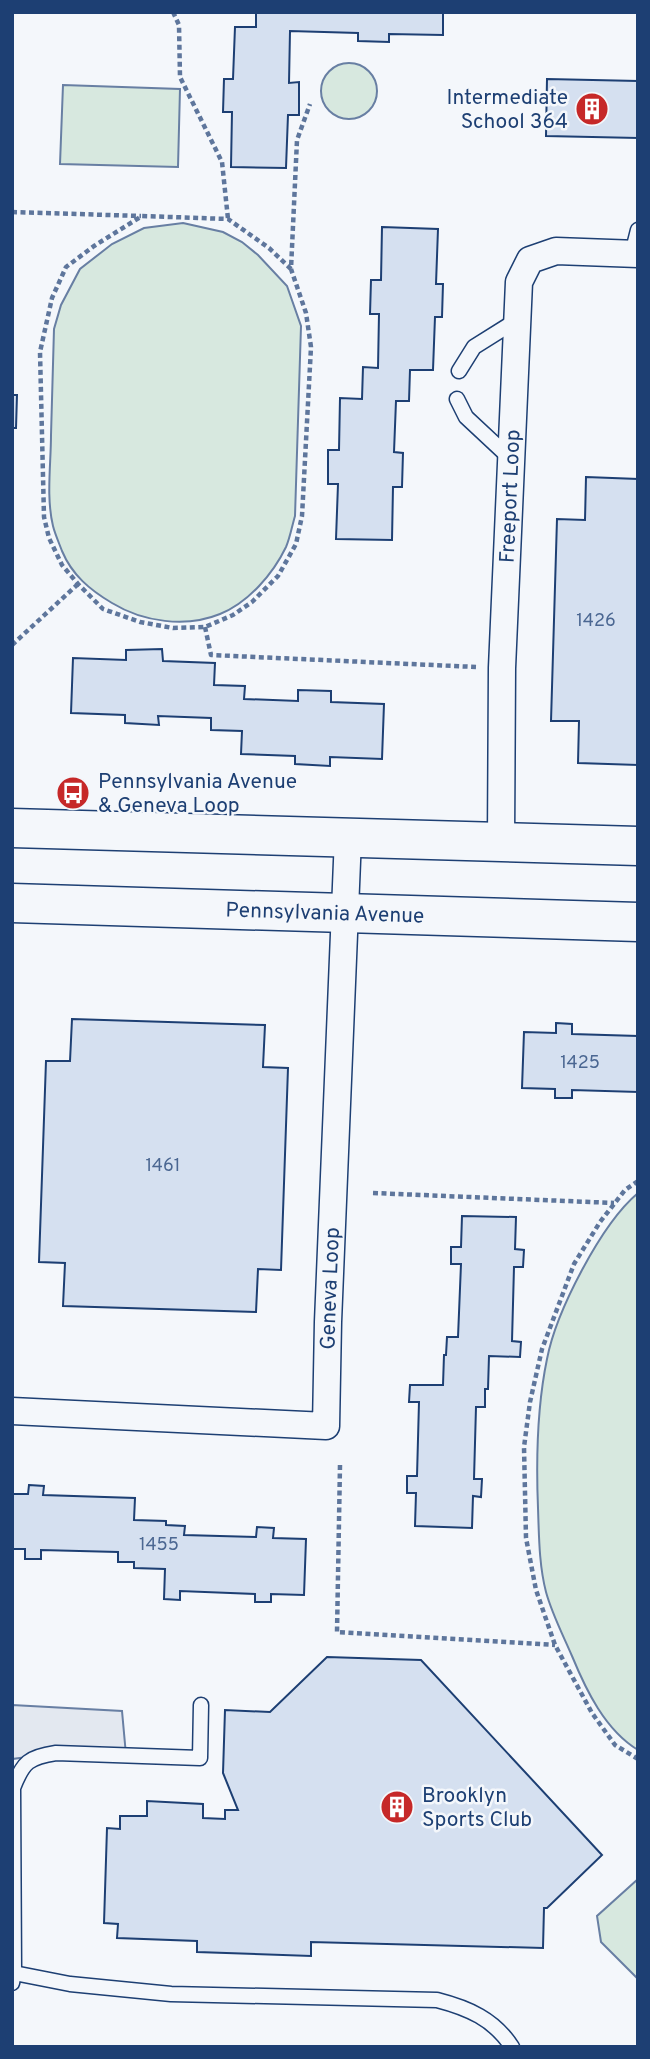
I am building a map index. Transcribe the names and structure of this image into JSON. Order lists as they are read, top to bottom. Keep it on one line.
{"streets":{"main road":["Pennsylvania Avenue"],"street":["Freeport Loop","Geneva Loop"]},"crossings":[["Pennsylvania Avenue","Geneva Loop"]],"places":{"building":["Intermediate School 364","Brooklyn Sports Club"],"bus stop":["Pennsylvania Avenue & Geneva Loop"]},"house_numbers":["1426","1425","1461","1455"]}
